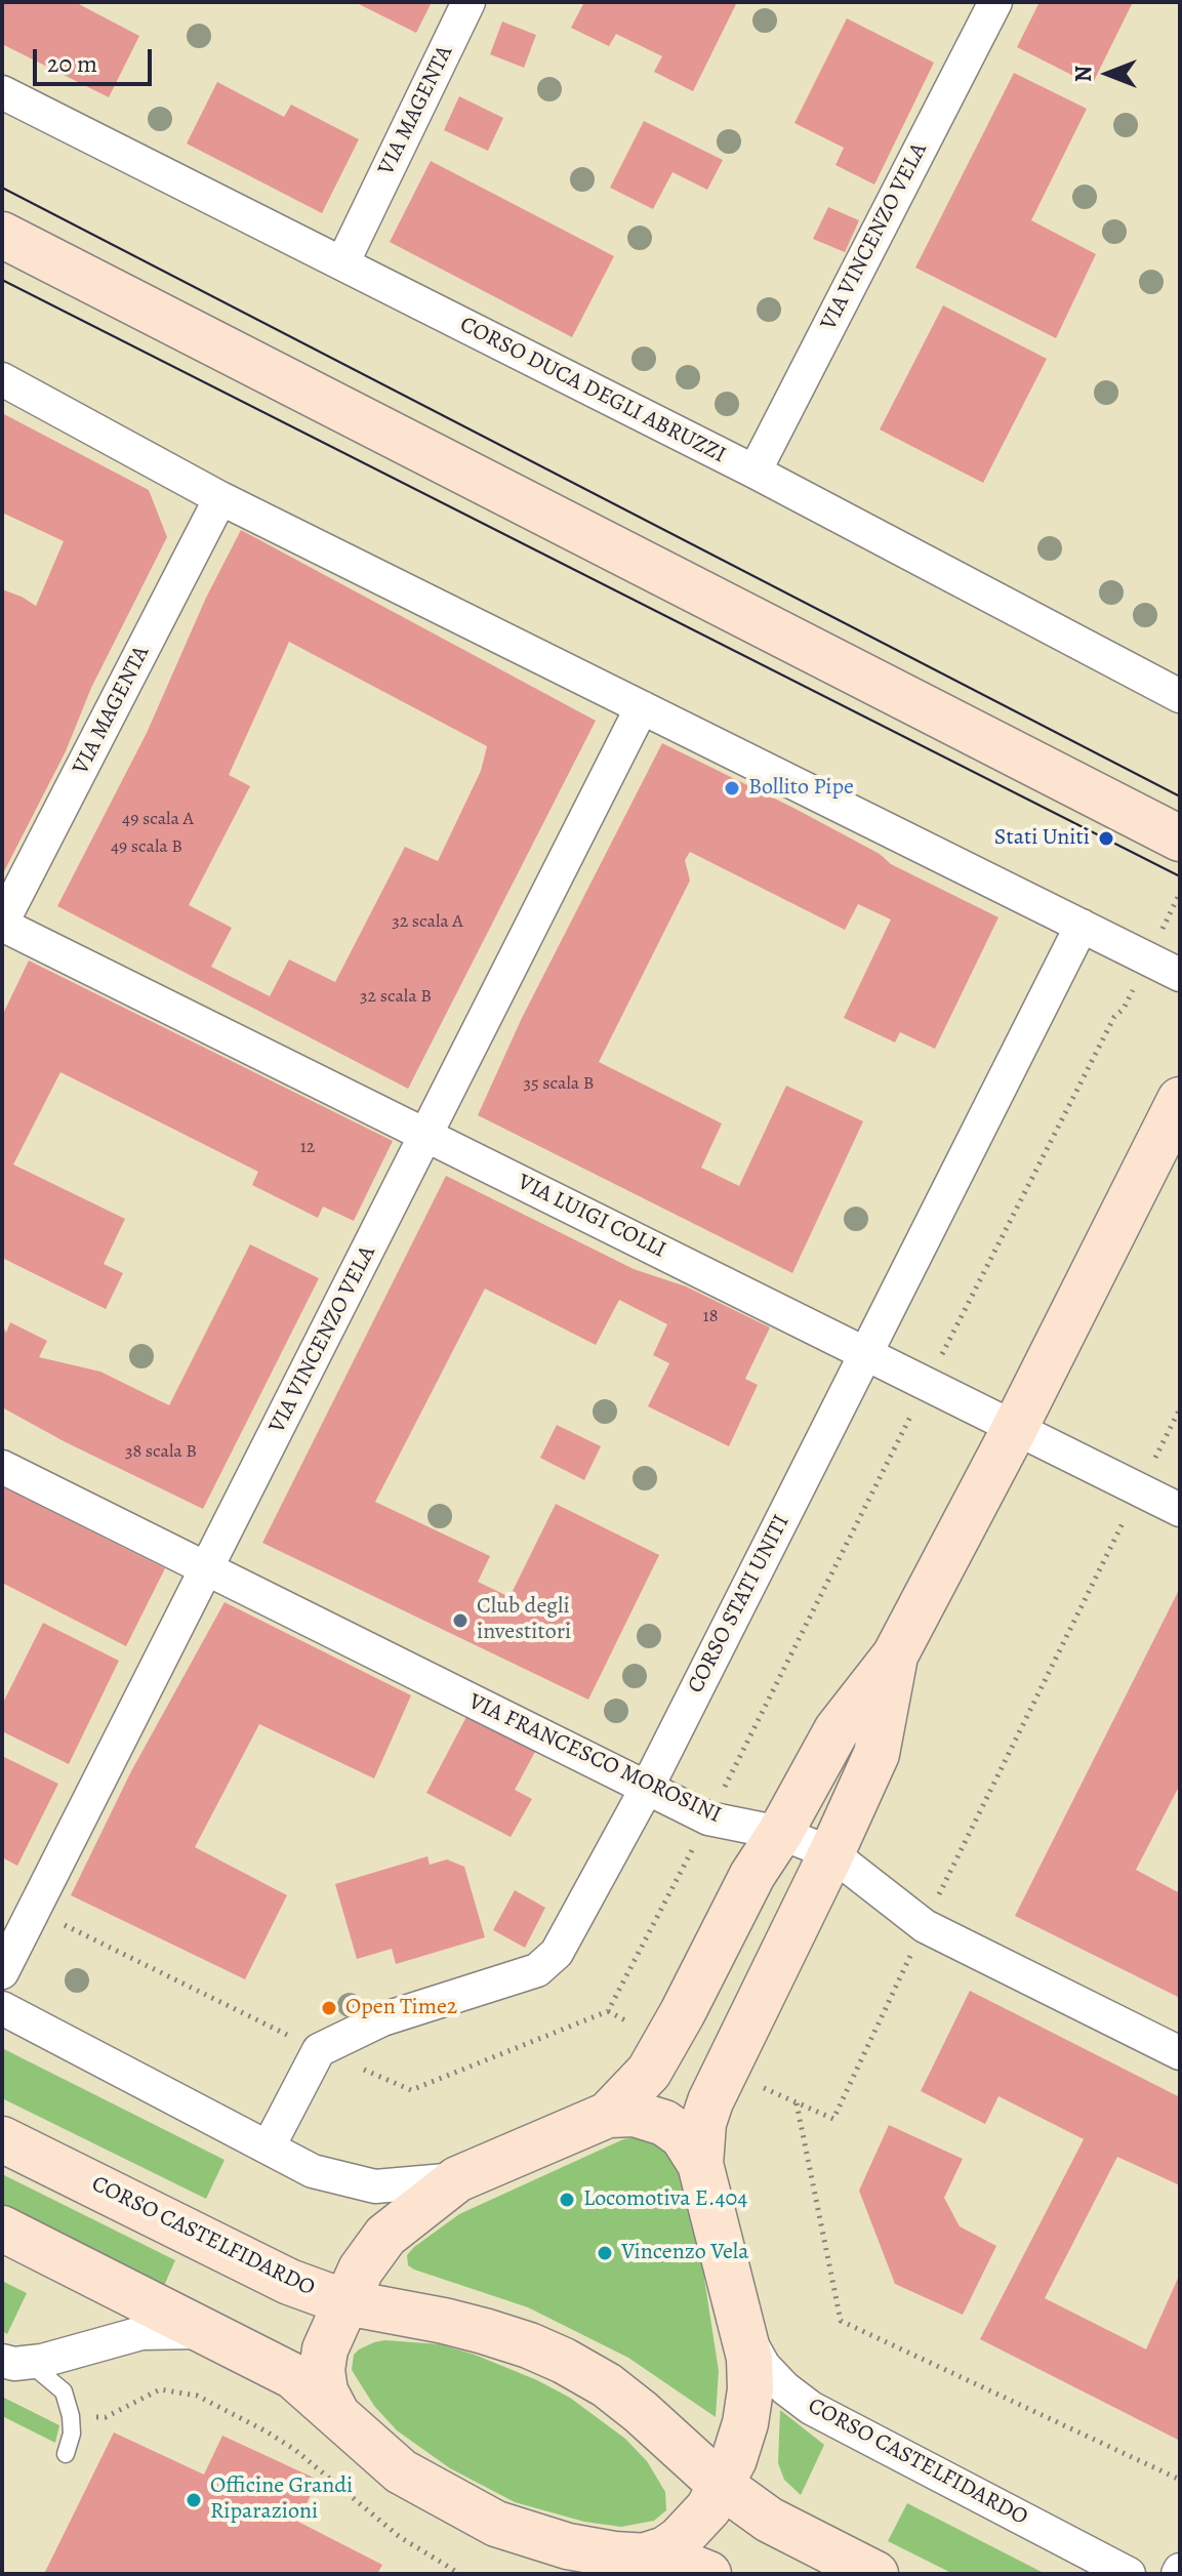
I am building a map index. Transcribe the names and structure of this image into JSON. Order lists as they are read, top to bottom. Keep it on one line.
{"streets":{"main road":["CORSO CASTELFIDARDO"],"street":["VIA MAGENTA","VIA VINCENZO VELA","CORSO DUCA DEGLI ABRUZZI","VIA LUIGI COLLI","CORSO STATI UNITI","VIA FRANCESCO MOROSINI"]},"crossings":[["VIA MAGENTA","CORSO DUCA DEGLI ABRUZZI"],["VIA MAGENTA","VIA LUIGI COLLI"],["VIA VINCENZO VELA","CORSO DUCA DEGLI ABRUZZI"],["VIA VINCENZO VELA","VIA LUIGI COLLI"],["VIA VINCENZO VELA","VIA FRANCESCO MOROSINI"],["VIA LUIGI COLLI","CORSO STATI UNITI"],["CORSO STATI UNITI","VIA FRANCESCO MOROSINI"]],"places":["Bollito Pipe","Stati Uniti","Club degli investitori","Open Time2","Locomotiva E.404","Vincenzo Vela","Officine Grandi Riparazioni"],"house_numbers":["49 scala A","49 scala B","32 scala A","32 scala B","35 scala B","12","18","38 scala B"],"scale_bar":"20 m","north":"left"}
